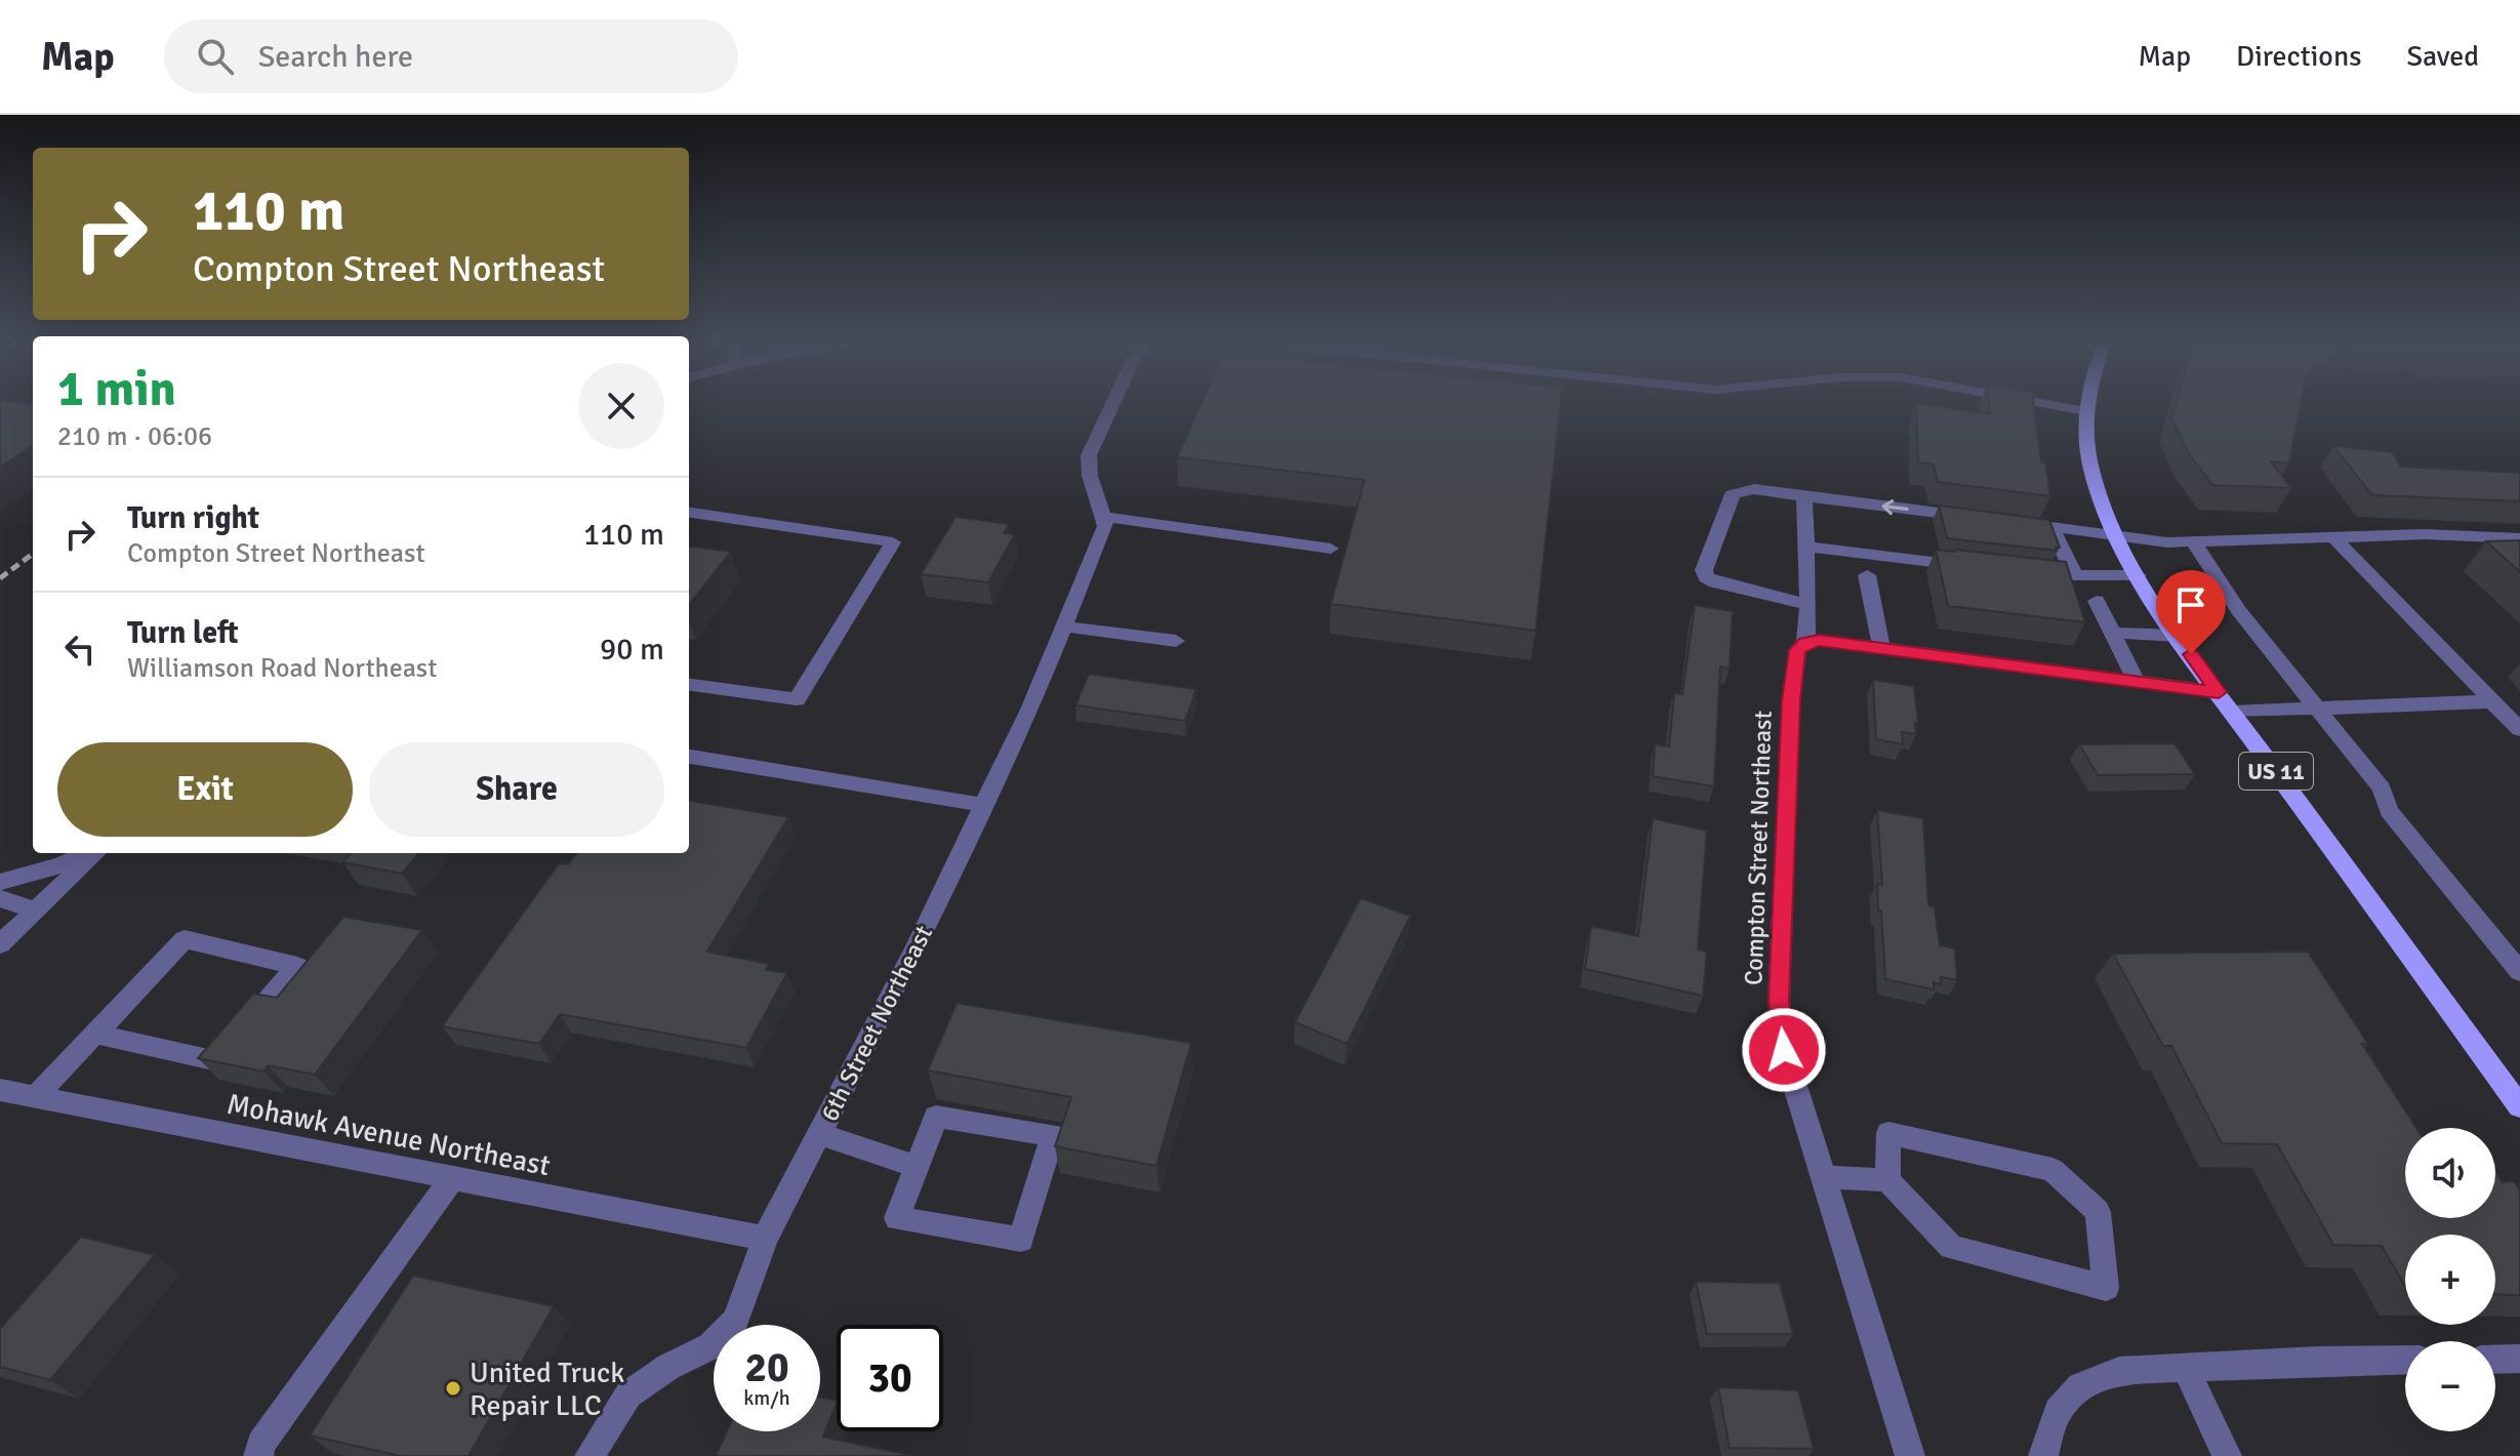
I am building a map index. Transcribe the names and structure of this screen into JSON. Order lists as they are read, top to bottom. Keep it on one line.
{"streets":{"main road":["US 11"],"street":["Compton Street Northeast","6th Street Northeast","Mohawk Avenue Northeast"]},"crossings":[["6th Street Northeast","Mohawk Avenue Northeast"]],"places":["United Truck Repair LLC"],"page":{"header":"Map","search":"Search here","nav":["Map","Directions","Saved"],"turn":["110 m","Compton Street Northeast"],"heading":["1 min","210 m · 06:06"],"list":[{"name":"Turn right","note":"Compton Street Northeast","value":"110 m"},{"name":"Turn left","note":"Williamson Road Northeast","value":"90 m"}],"buttons":["Exit","Share"],"map_buttons":["+","−"],"speed":"20 km/h","limit":"30"}}
